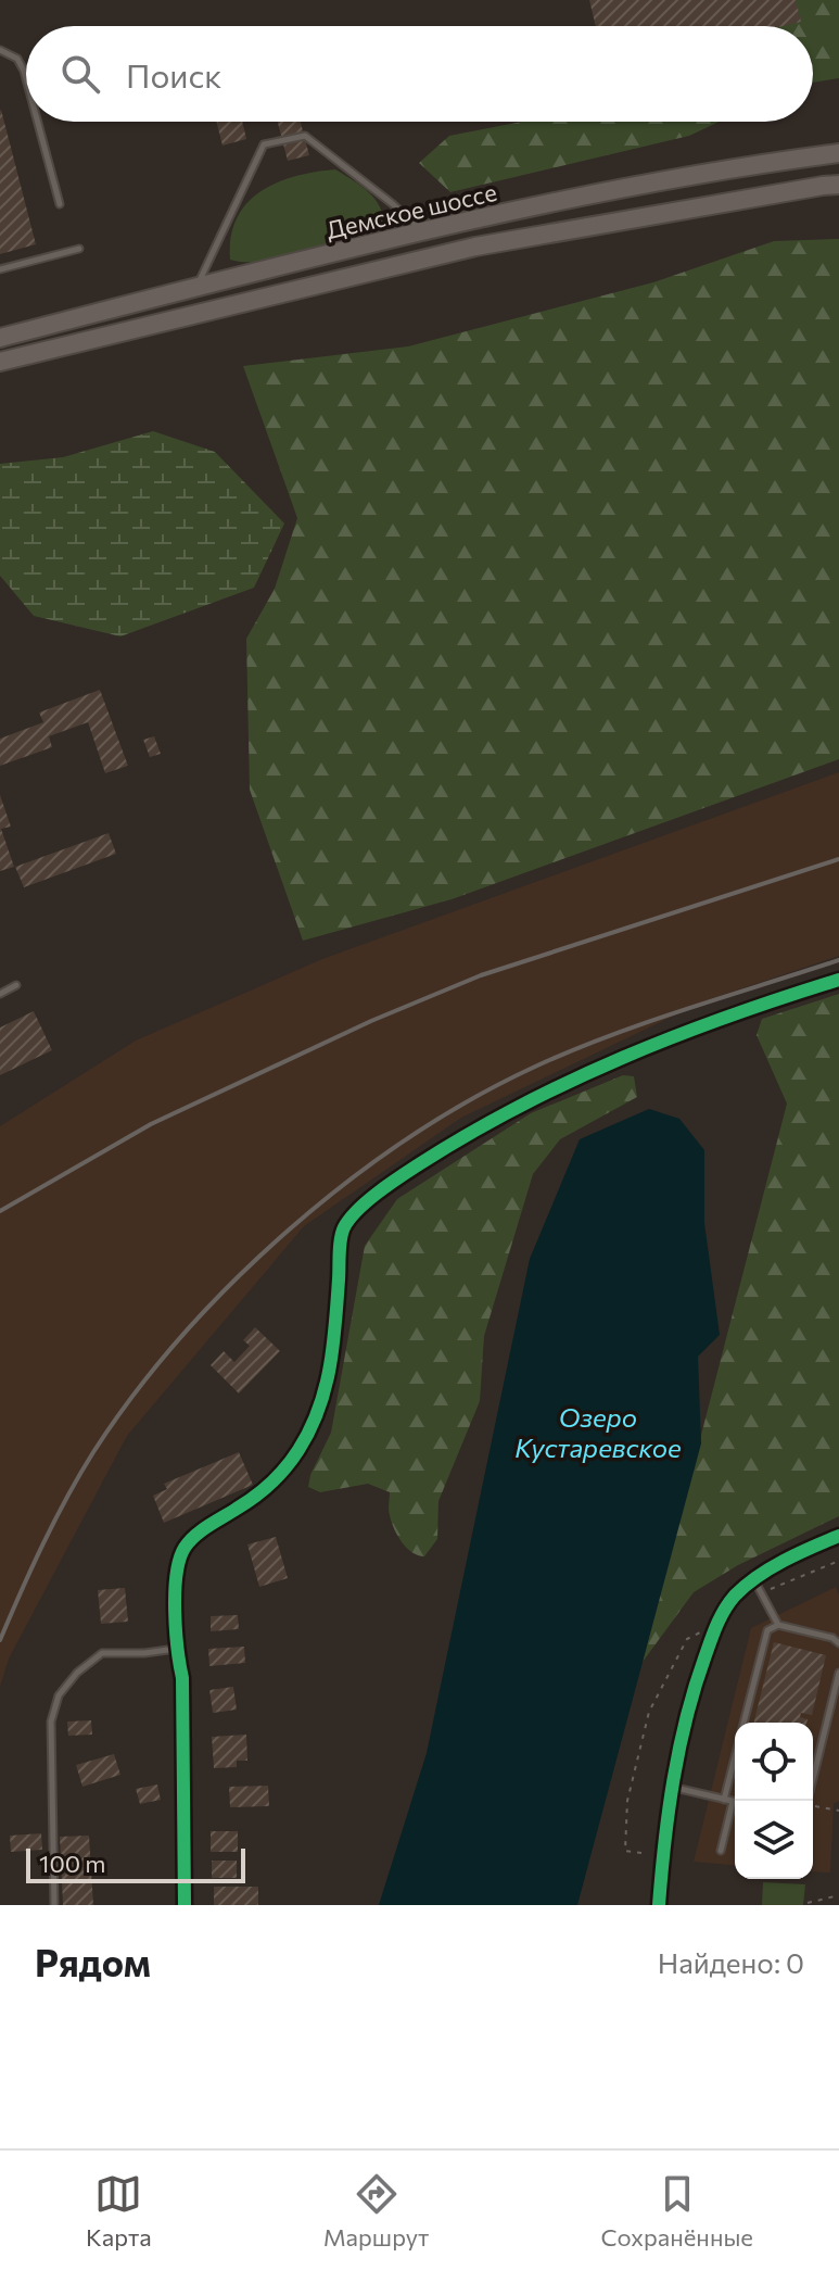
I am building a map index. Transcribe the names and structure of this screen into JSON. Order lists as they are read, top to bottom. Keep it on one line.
{"streets":{"main road":["Демское шоссе"]},"water":["Озеро Кустаревское"],"scale_bar":"100 m","page":{"search":"Поиск","scale":"100 m","heading":["Рядом","Найдено: 0"],"nav":["Карта","Маршрут","Сохранённые"]}}
